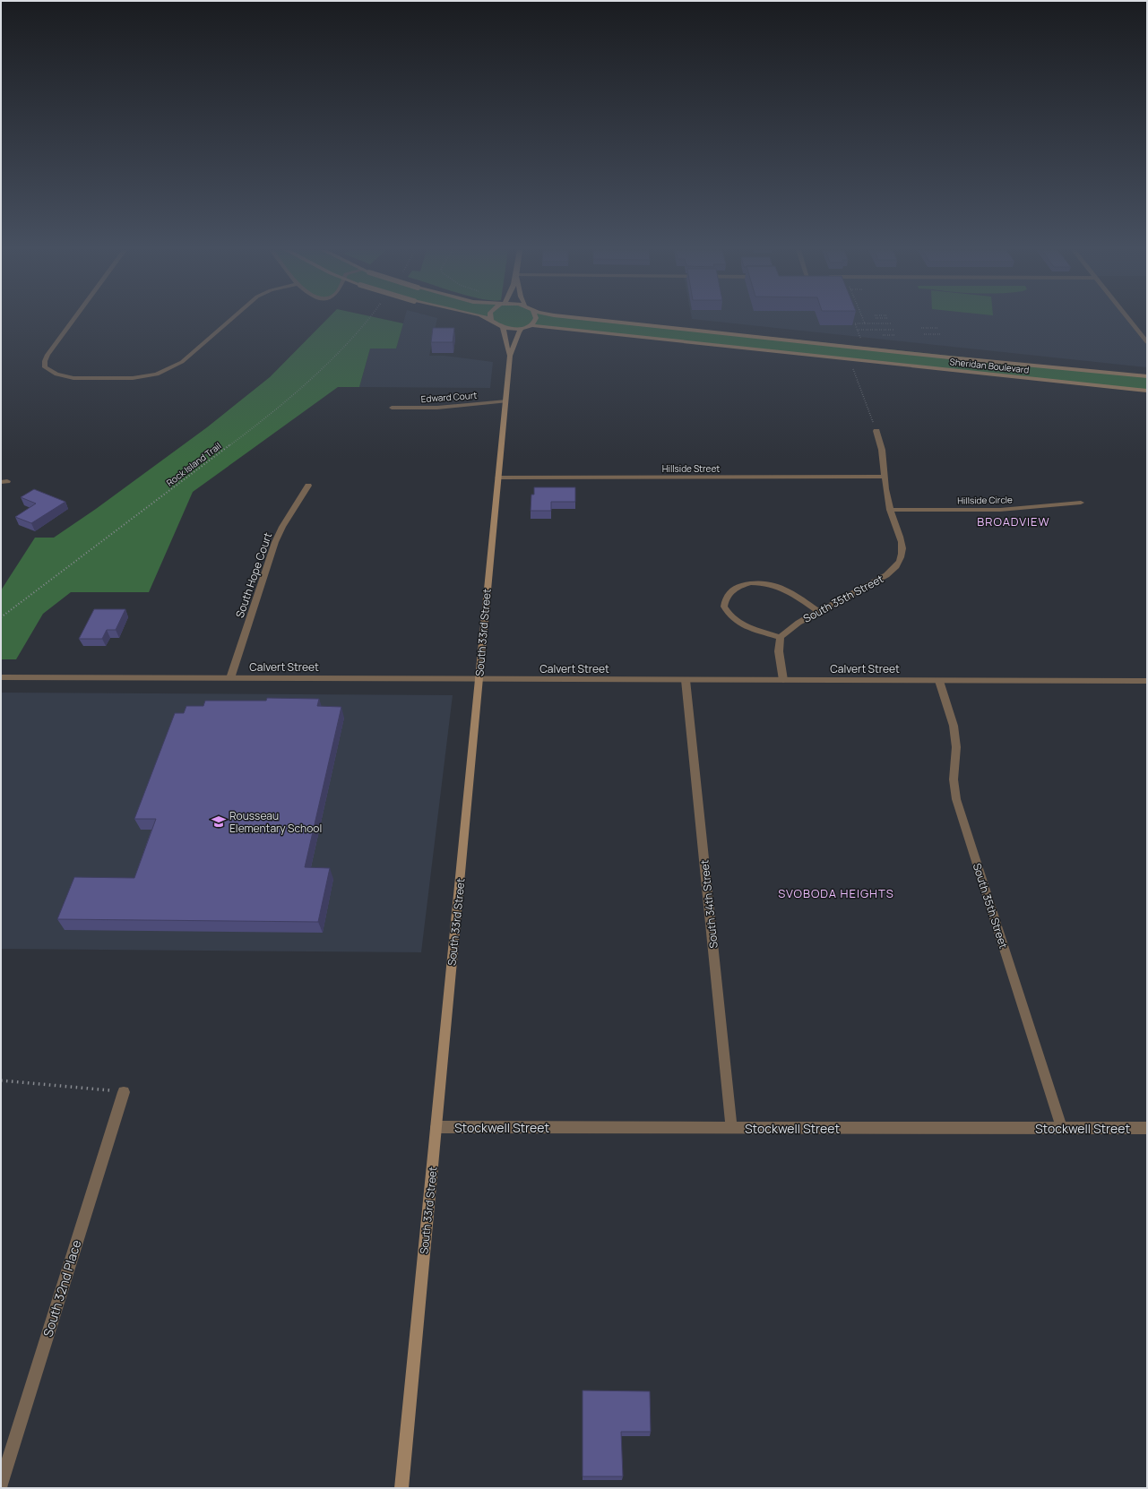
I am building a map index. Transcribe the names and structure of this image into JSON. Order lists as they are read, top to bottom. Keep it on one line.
{"streets":{"main road":["Sheridan Boulevard","South 33rd Street"],"street":["Hillside Street","Hillside Circle","South Hope Court","South 35th Street","Calvert Street","South 34th Street","Stockwell Street","South 32nd Place"],"lane":["Edward Court"],"path":["Rock Island Trail"]},"crossings":[["Edward Court","South 33rd Street"],["Hillside Street","South 35th Street"],["Hillside Street","South 33rd Street"],["Hillside Circle","South 35th Street"],["South Hope Court","Calvert Street"],["South 35th Street","Calvert Street"],["South 35th Street","Stockwell Street"],["South 33rd Street","Calvert Street"],["South 33rd Street","Stockwell Street"],["Calvert Street","South 34th Street"],["South 34th Street","Stockwell Street"]],"districts":["BROADVIEW","SVOBODA HEIGHTS"],"places":{"school or university":["Rousseau Elementary School"]}}
